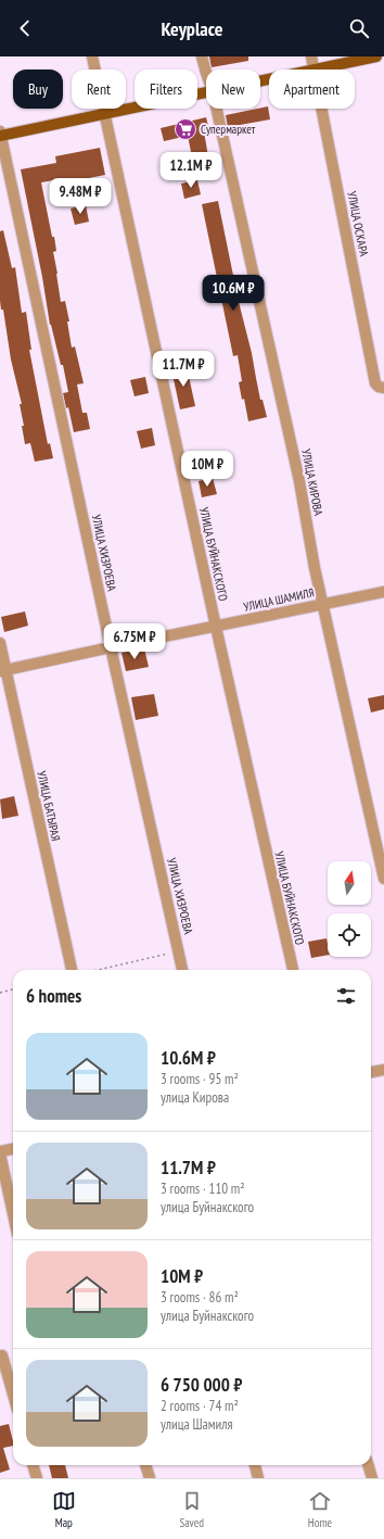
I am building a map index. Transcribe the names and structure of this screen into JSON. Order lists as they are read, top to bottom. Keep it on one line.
{"streets":{"street":["УЛИЦА ОСКАРА","УЛИЦА КИРОВА","УЛИЦА ХИЗРОЕВА","УЛИЦА БУЙНАКСКОГО","УЛИЦА ШАМИЛЯ","УЛИЦА БАТЫРАЯ"]},"crossings":[["УЛИЦА КИРОВА","УЛИЦА ШАМИЛЯ"],["УЛИЦА ХИЗРОЕВА","УЛИЦА ШАМИЛЯ"],["УЛИЦА БУЙНАКСКОГО","УЛИЦА ШАМИЛЯ"],["УЛИЦА ШАМИЛЯ","УЛИЦА БАТЫРАЯ"]],"places":{"supermarket":["Супермаркет"]},"north":"top","page":{"header":"Keyplace","chip":["Buy","Rent","Filters","New","Apartment"],"price":["12.1M ₽","9.48M ₽","10.6M ₽","11.7M ₽","10M ₽","6.75M ₽"],"heading":"6 homes","list":[{"name":"10.6M ₽","note":"3 rooms · 95 m² · улица Кирова"},{"name":"11.7M ₽","note":"3 rooms · 110 m² · улица Буйнакского"},{"name":"10M ₽","note":"3 rooms · 86 m² · улица Буйнакского"},{"name":"6 750 000 ₽","note":"2 rooms · 74 m² · улица Шамиля"}],"tabs":["Map","Saved","Home"]}}
